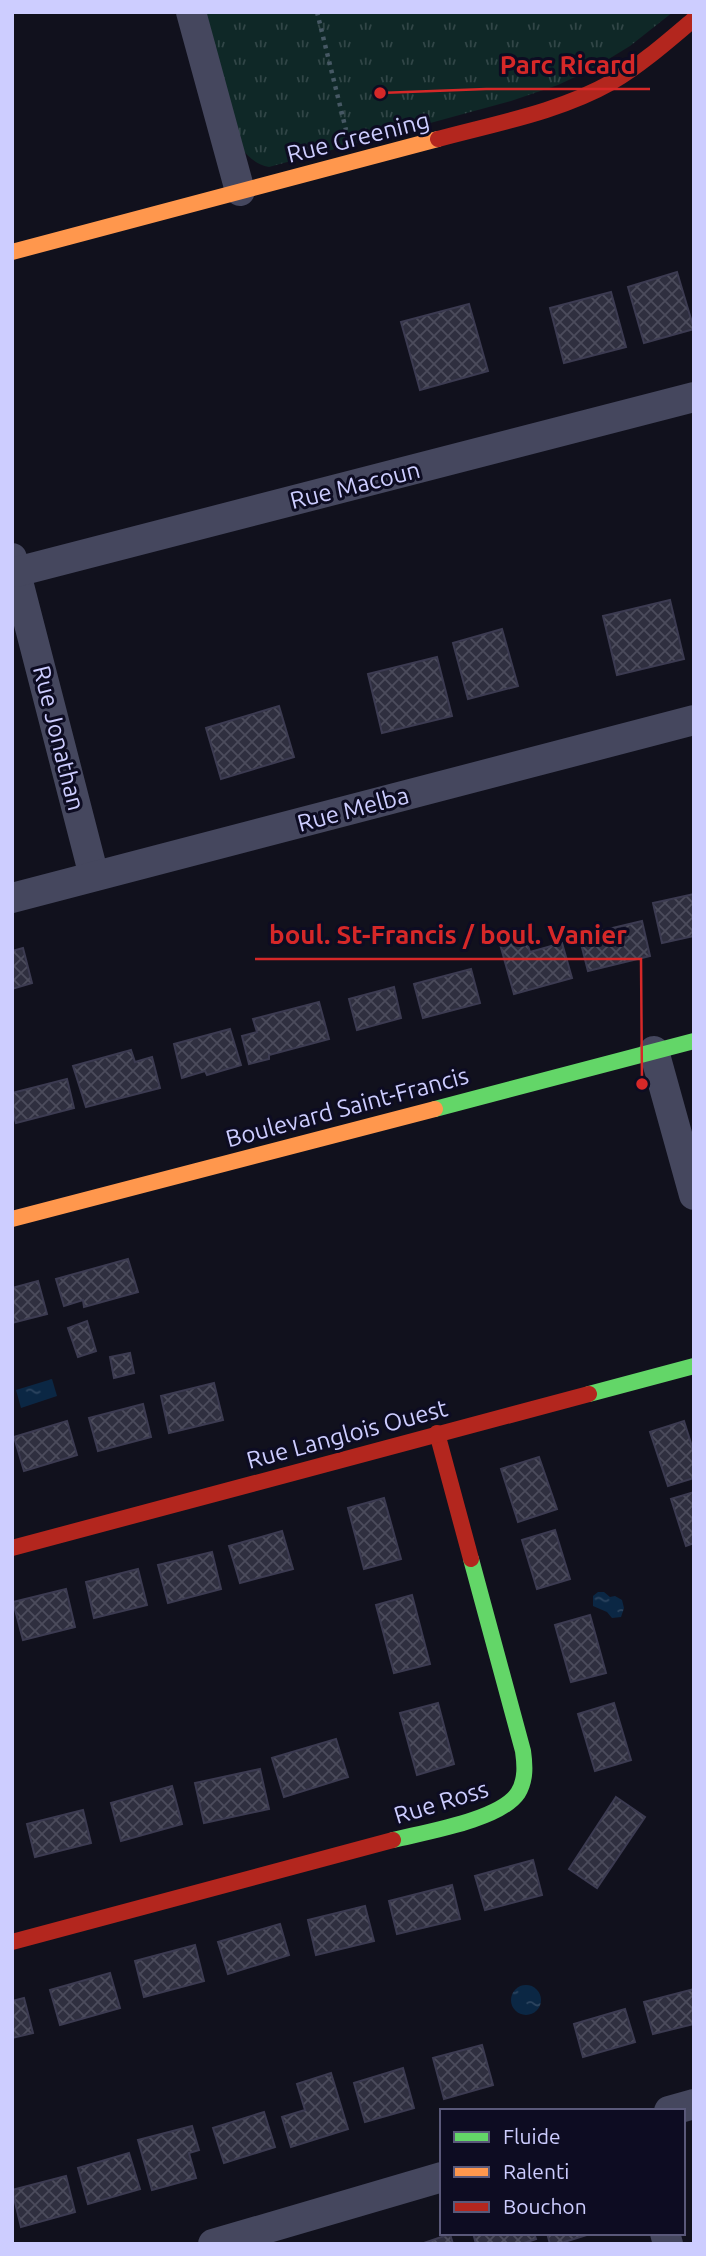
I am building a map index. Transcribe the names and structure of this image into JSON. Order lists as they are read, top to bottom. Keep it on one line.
{"streets":{"street":["Rue Greening","Rue Macoun","Rue Jonathan","Rue Melba","Boulevard Saint-Francis","Rue Langlois Ouest","Rue Ross"]},"crossings":[["Rue Macoun","Rue Jonathan"],["Rue Jonathan","Rue Melba"],["Rue Langlois Ouest","Rue Ross"]],"places":["Parc Ricard","boul. St-Francis / boul. Vanier"],"legend":["Fluide","Ralenti","Bouchon"]}
